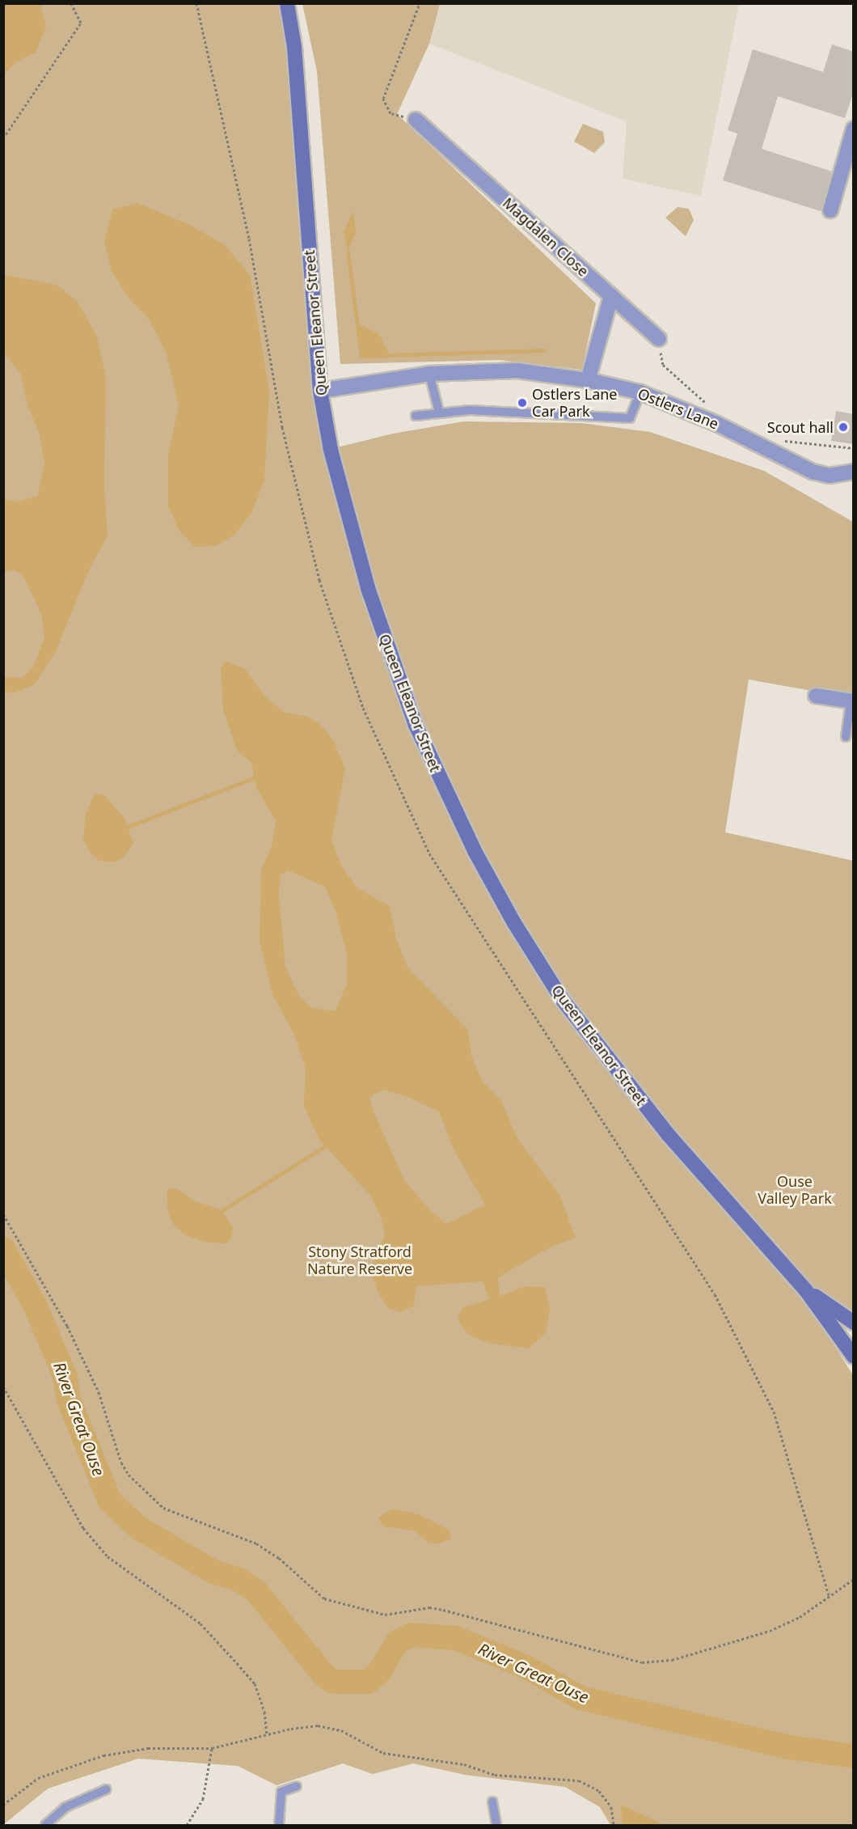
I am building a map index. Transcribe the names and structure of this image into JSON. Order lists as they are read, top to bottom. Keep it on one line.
{"streets":{"street":["Magdalen Close","Queen Eleanor Street","Ostlers Lane"]},"crossings":[["Queen Eleanor Street","Ostlers Lane"]],"water":["River Great Ouse"],"parks":["Ouse Valley Park","Stony Stratford Nature Reserve"],"places":["Ostlers Lane Car Park","Scout hall"]}
